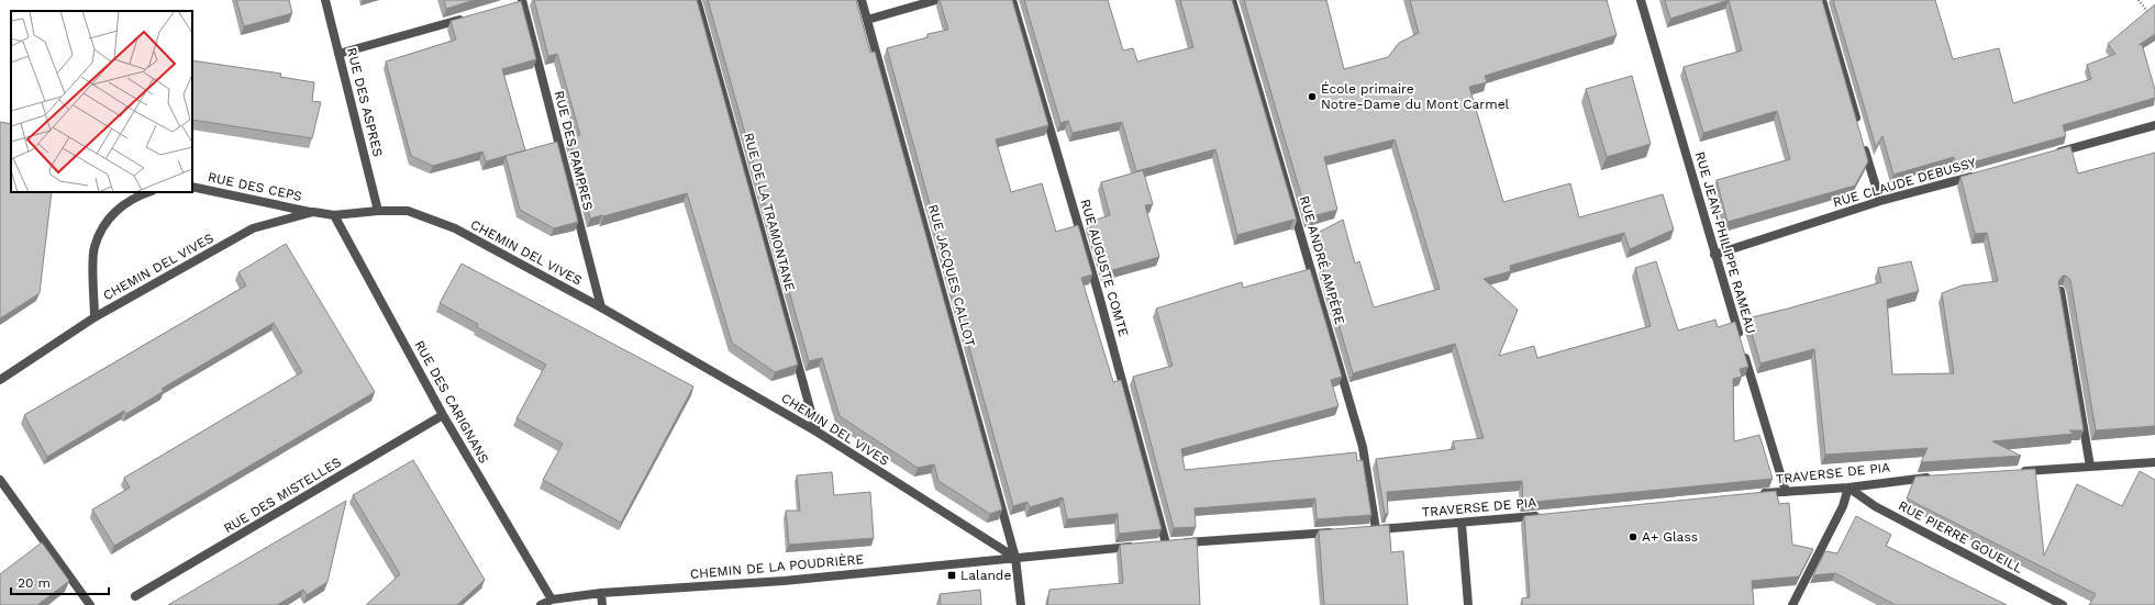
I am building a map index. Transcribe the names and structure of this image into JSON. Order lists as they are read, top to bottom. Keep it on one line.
{"streets":{"street":["RUE DES ASPRES","RUE DES PAMPRES","RUE CLAUDE DEBUSSY","RUE DES CEPS","RUE DE LA TRAMONTANE","RUE JEAN-PHILIPPE RAMEAU","CHEMIN DEL VIVES","RUE ANDRÉ AMPÈRE","RUE AUGUSTE COMTE","RUE JACQUES CALLOT","RUE DES CARIGNANS","TRAVERSE DE PIA","RUE DES MISTELLES","RUE PIERRE GOUEILL","CHEMIN DE LA POUDRIÈRE"]},"crossings":[["RUE DES ASPRES","CHEMIN DEL VIVES"],["RUE DES PAMPRES","CHEMIN DEL VIVES"],["RUE CLAUDE DEBUSSY","RUE JEAN-PHILIPPE RAMEAU"],["RUE DES CEPS","CHEMIN DEL VIVES"],["RUE DE LA TRAMONTANE","CHEMIN DEL VIVES"],["RUE JEAN-PHILIPPE RAMEAU","TRAVERSE DE PIA"],["CHEMIN DEL VIVES","RUE JACQUES CALLOT"],["CHEMIN DEL VIVES","RUE DES CARIGNANS"],["CHEMIN DEL VIVES","CHEMIN DE LA POUDRIÈRE"],["RUE ANDRÉ AMPÈRE","TRAVERSE DE PIA"],["RUE JACQUES CALLOT","CHEMIN DE LA POUDRIÈRE"],["RUE DES CARIGNANS","RUE DES MISTELLES"],["RUE DES CARIGNANS","CHEMIN DE LA POUDRIÈRE"],["TRAVERSE DE PIA","RUE PIERRE GOUEILL"]],"places":{"other":["École primaire Notre-Dame du Mont Carmel","A+ Glass"],"transit":["Lalande"]},"scale_bar":"20 m"}
